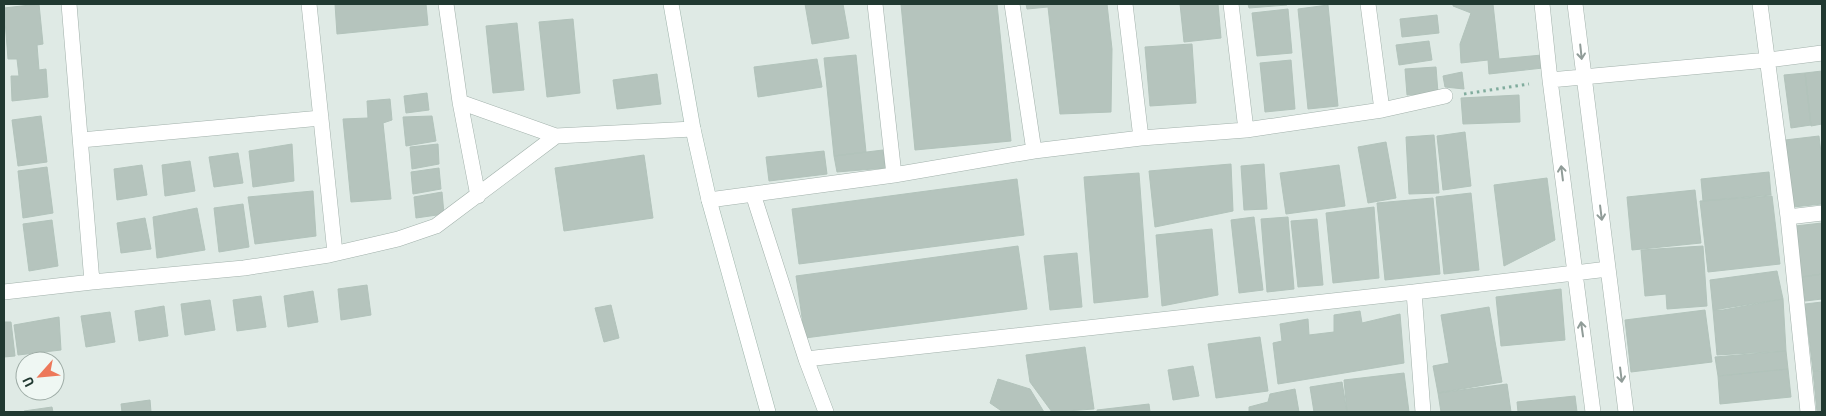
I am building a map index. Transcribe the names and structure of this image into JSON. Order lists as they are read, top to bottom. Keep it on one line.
{"north":"bottom left"}
